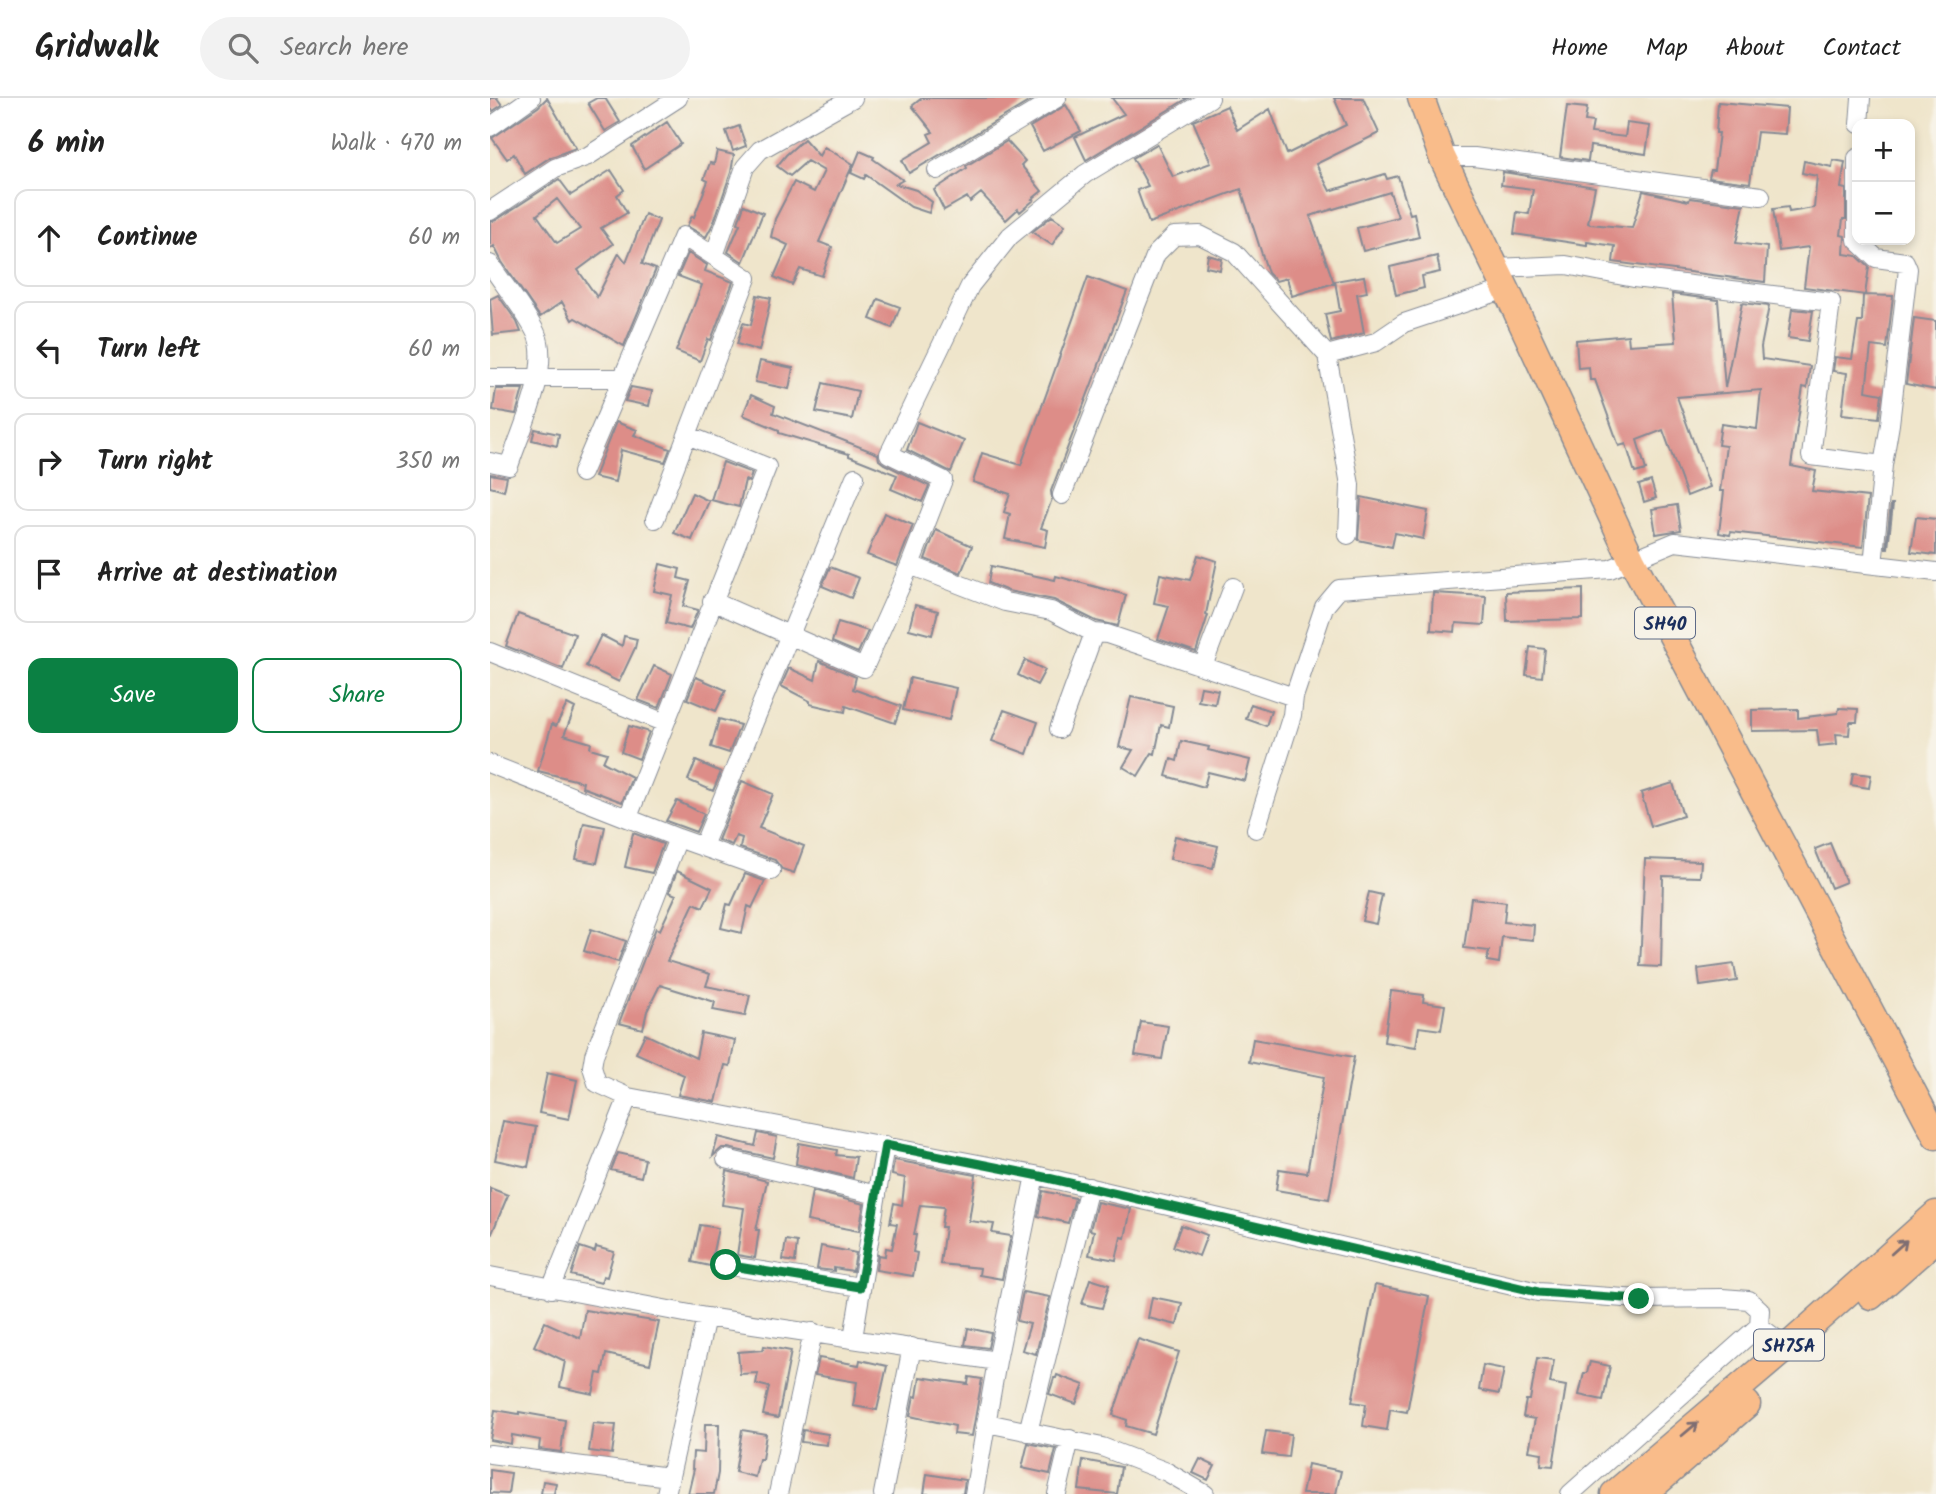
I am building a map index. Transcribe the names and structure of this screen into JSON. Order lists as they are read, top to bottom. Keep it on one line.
{"streets":{"main road":["SH40","SH75A"]},"page":{"header":"Gridwalk","search":"Search here","nav":["Home","Map","About","Contact"],"heading":["6 min","Walk · 470 m"],"map_buttons":["+","−"],"list":[["Continue","60 m"],["Turn left","60 m"],["Turn right","350 m"],"Arrive at destination"],"buttons":["Save","Share"]}}
